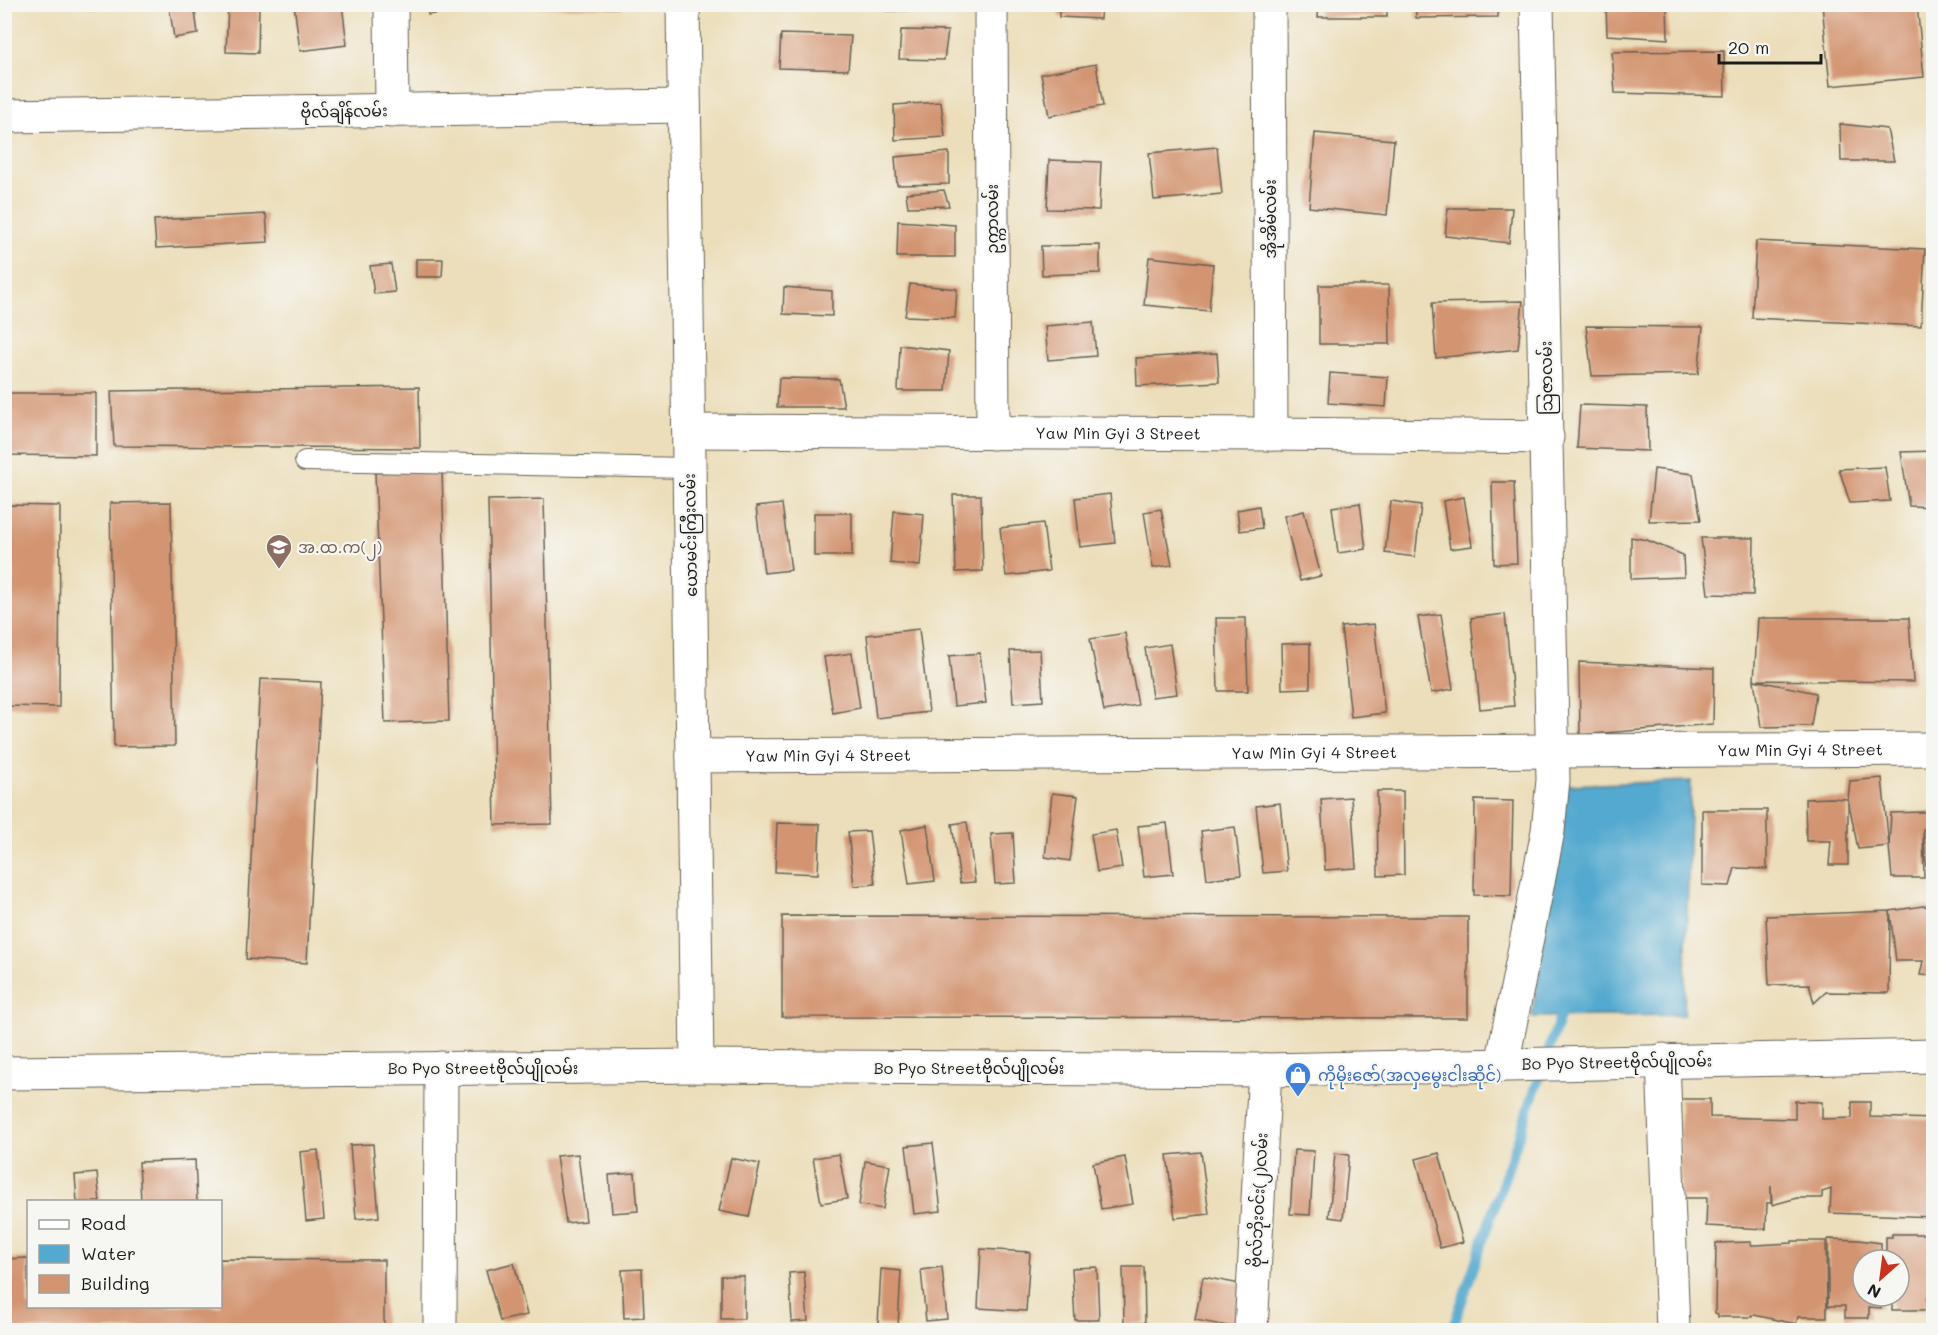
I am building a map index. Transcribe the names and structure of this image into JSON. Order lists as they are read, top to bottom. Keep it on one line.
{"streets":{"street":["ဗိုလ်ချိန်လမ်း","ဥက္ကာလမ်း","အိုအိမ်လမ်း","သြဇာလမ်း","Yaw Min Gyi 3 Street","ယောမင်းကြီးလမ်း","Yaw Min Gyi 4 Street","Bo Pyo Streetဗိုလ်ပျိုလမ်း","ဗိုလ်ဘိုးဝင်း(၂)လမ်း"]},"crossings":[["ဗိုလ်ချိန်လမ်း","ယောမင်းကြီးလမ်း"],["ဥက္ကာလမ်း","Yaw Min Gyi 3 Street"],["အိုအိမ်လမ်း","Yaw Min Gyi 3 Street"],["သြဇာလမ်း","Yaw Min Gyi 3 Street"],["သြဇာလမ်း","Yaw Min Gyi 4 Street"],["သြဇာလမ်း","Bo Pyo Streetဗိုလ်ပျိုလမ်း"],["Yaw Min Gyi 3 Street","ယောမင်းကြီးလမ်း"],["ယောမင်းကြီးလမ်း","Yaw Min Gyi 4 Street"],["ယောမင်းကြီးလမ်း","Bo Pyo Streetဗိုလ်ပျိုလမ်း"],["Bo Pyo Streetဗိုလ်ပျိုလမ်း","ဗိုလ်ဘိုးဝင်း(၂)လမ်း"]],"places":{"school or university":["အ.ထ.က(၂)"],"shop":["ကိုမိုးဇော်(အလှမွေးငါးဆိုင်)"]},"legend":["Road","Water","Building"],"scale_bar":"20 m","north":"bottom left"}
